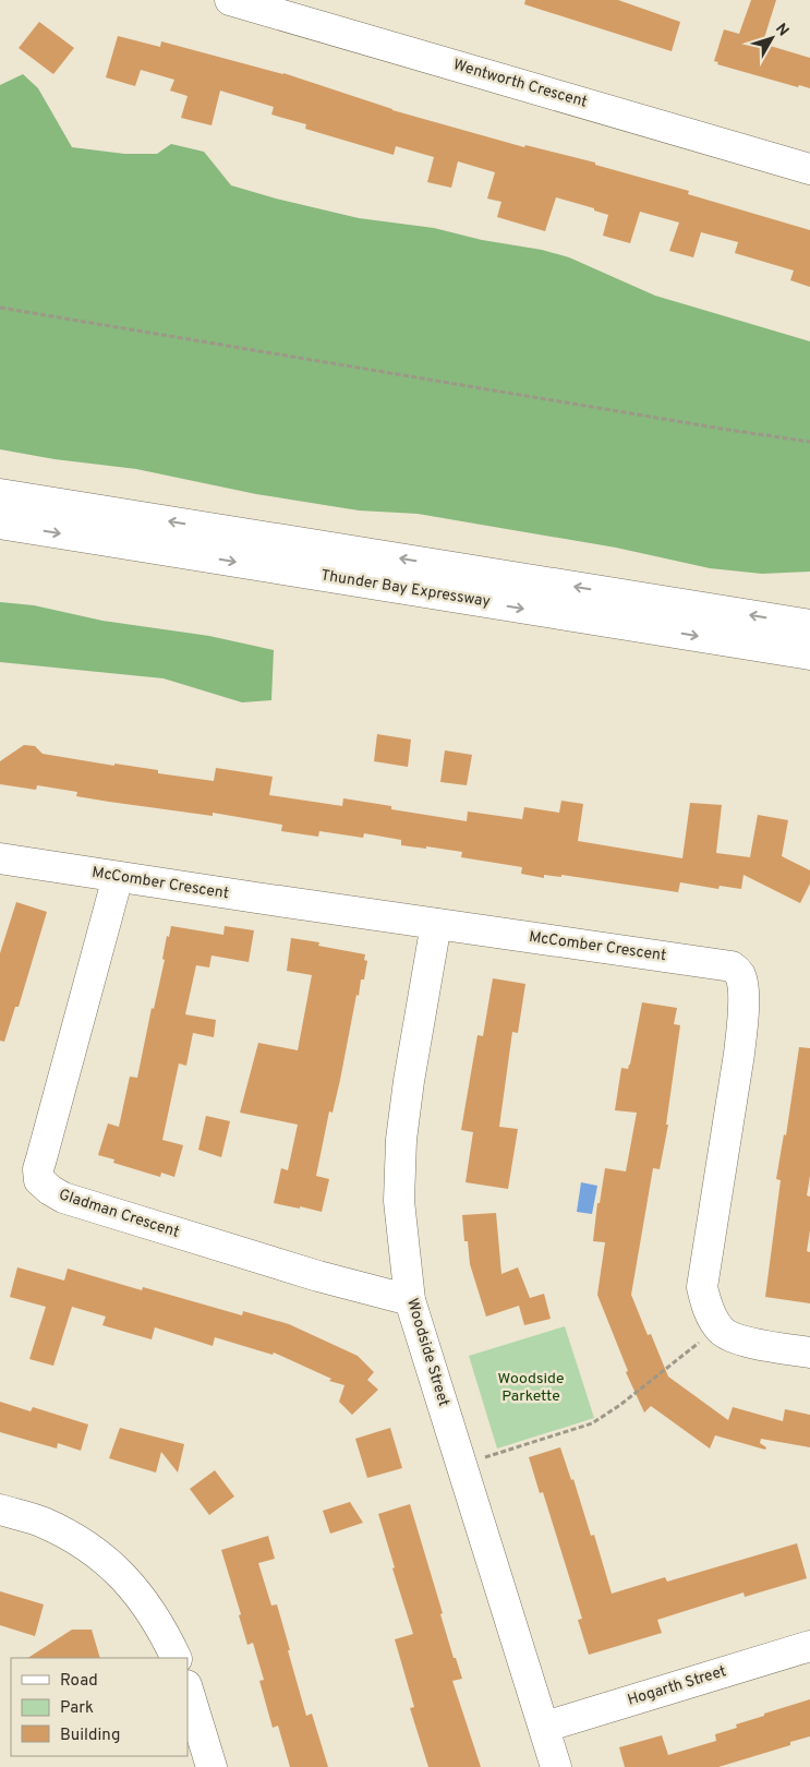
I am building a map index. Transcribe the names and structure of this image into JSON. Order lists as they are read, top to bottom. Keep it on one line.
{"streets":{"main road":["Wentworth Crescent","Thunder Bay Expressway","McComber Crescent","Gladman Crescent","Woodside Street","Hogarth Street"]},"crossings":[["McComber Crescent","Gladman Crescent"],["McComber Crescent","Woodside Street"],["Gladman Crescent","Woodside Street"],["Woodside Street","Hogarth Street"]],"parks":["Woodside Parkette"],"legend":["Road","Park","Building"],"north":"top right"}
